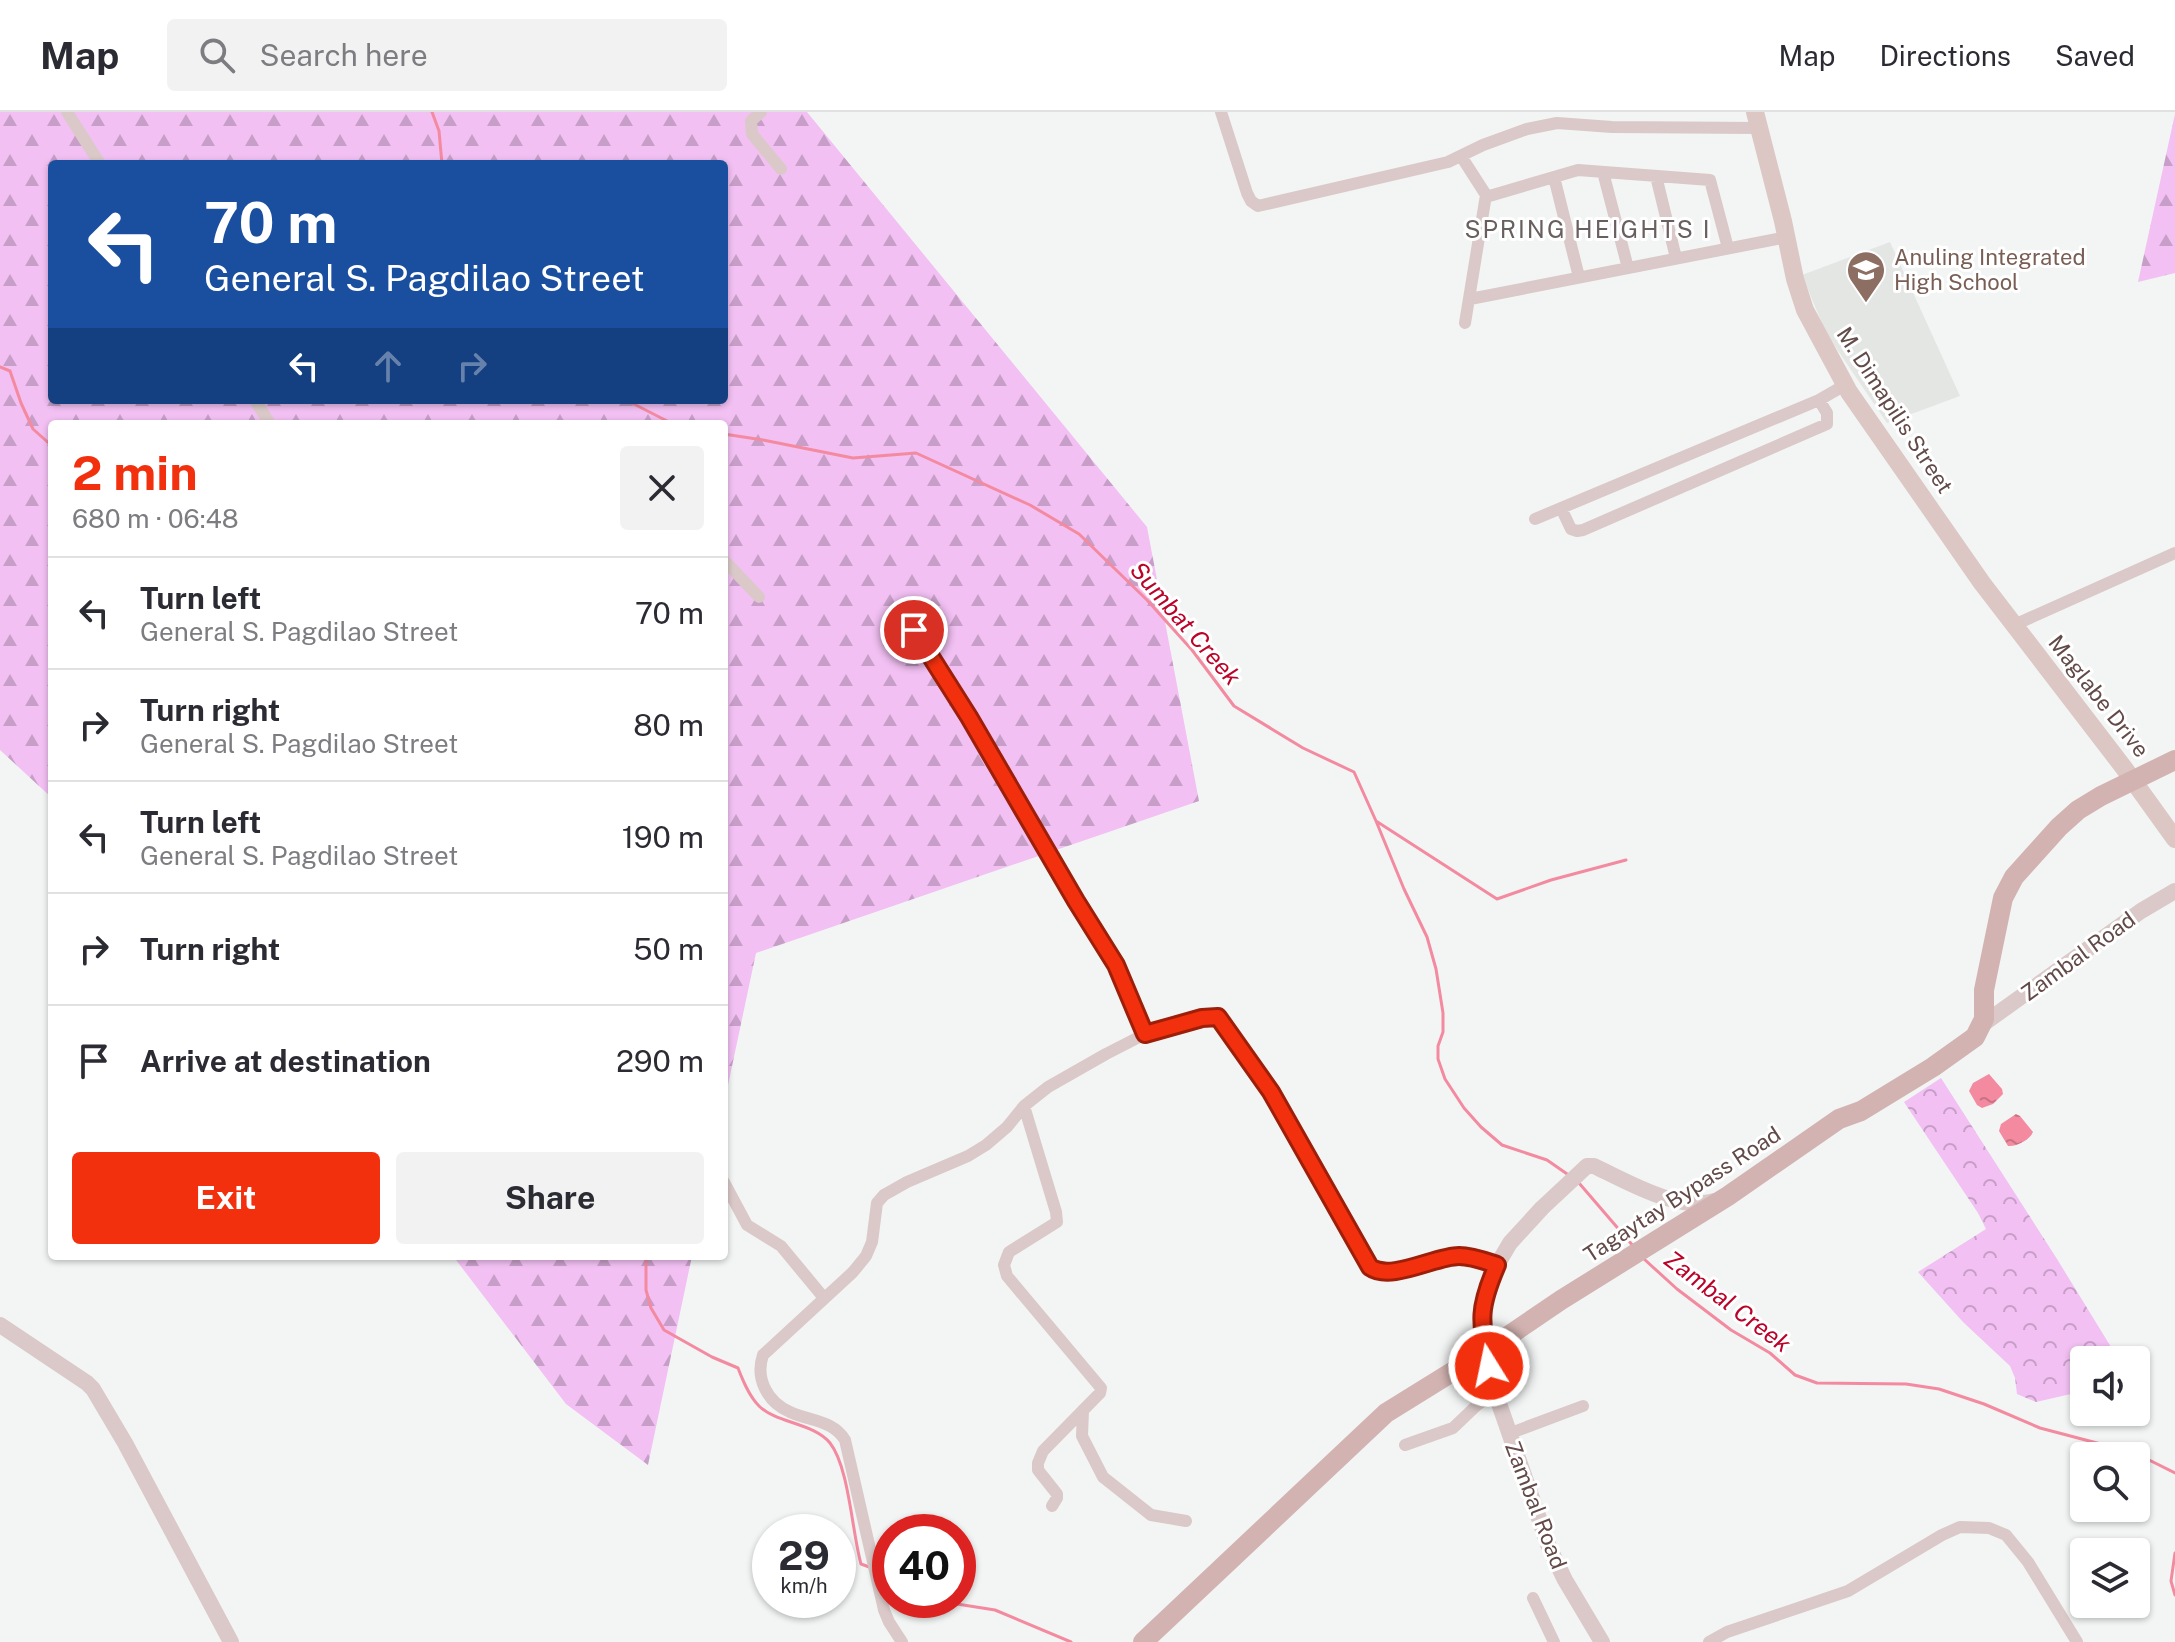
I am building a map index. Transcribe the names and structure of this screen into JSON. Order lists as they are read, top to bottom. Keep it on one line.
{"streets":{"main road":["M. Dimapilis Street","Maglabe Drive","Tagaytay Bypass Road"],"street":["Zambal Road"]},"crossings":[["M. Dimapilis Street","Maglabe Drive"],["Zambal Road","Tagaytay Bypass Road"]],"districts":["SPRING HEIGHTS I"],"water":["Sumbat Creek","Zambal Creek"],"places":{"school or university":["Anuling Integrated High School"]},"page":{"header":"Map","search":"Search here","nav":["Map","Directions","Saved"],"turn":["70 m","General S. Pagdilao Street"],"heading":["2 min","680 m · 06:48"],"list":[{"name":"Turn left","note":"General S. Pagdilao Street","value":"70 m"},{"name":"Turn right","note":"General S. Pagdilao Street","value":"80 m"},{"name":"Turn left","note":"General S. Pagdilao Street","value":"190 m"},{"name":"Turn right","value":"50 m"},{"name":"Arrive at destination","value":"290 m"}],"buttons":["Exit","Share"],"speed":"29 km/h","limit":"40"}}
